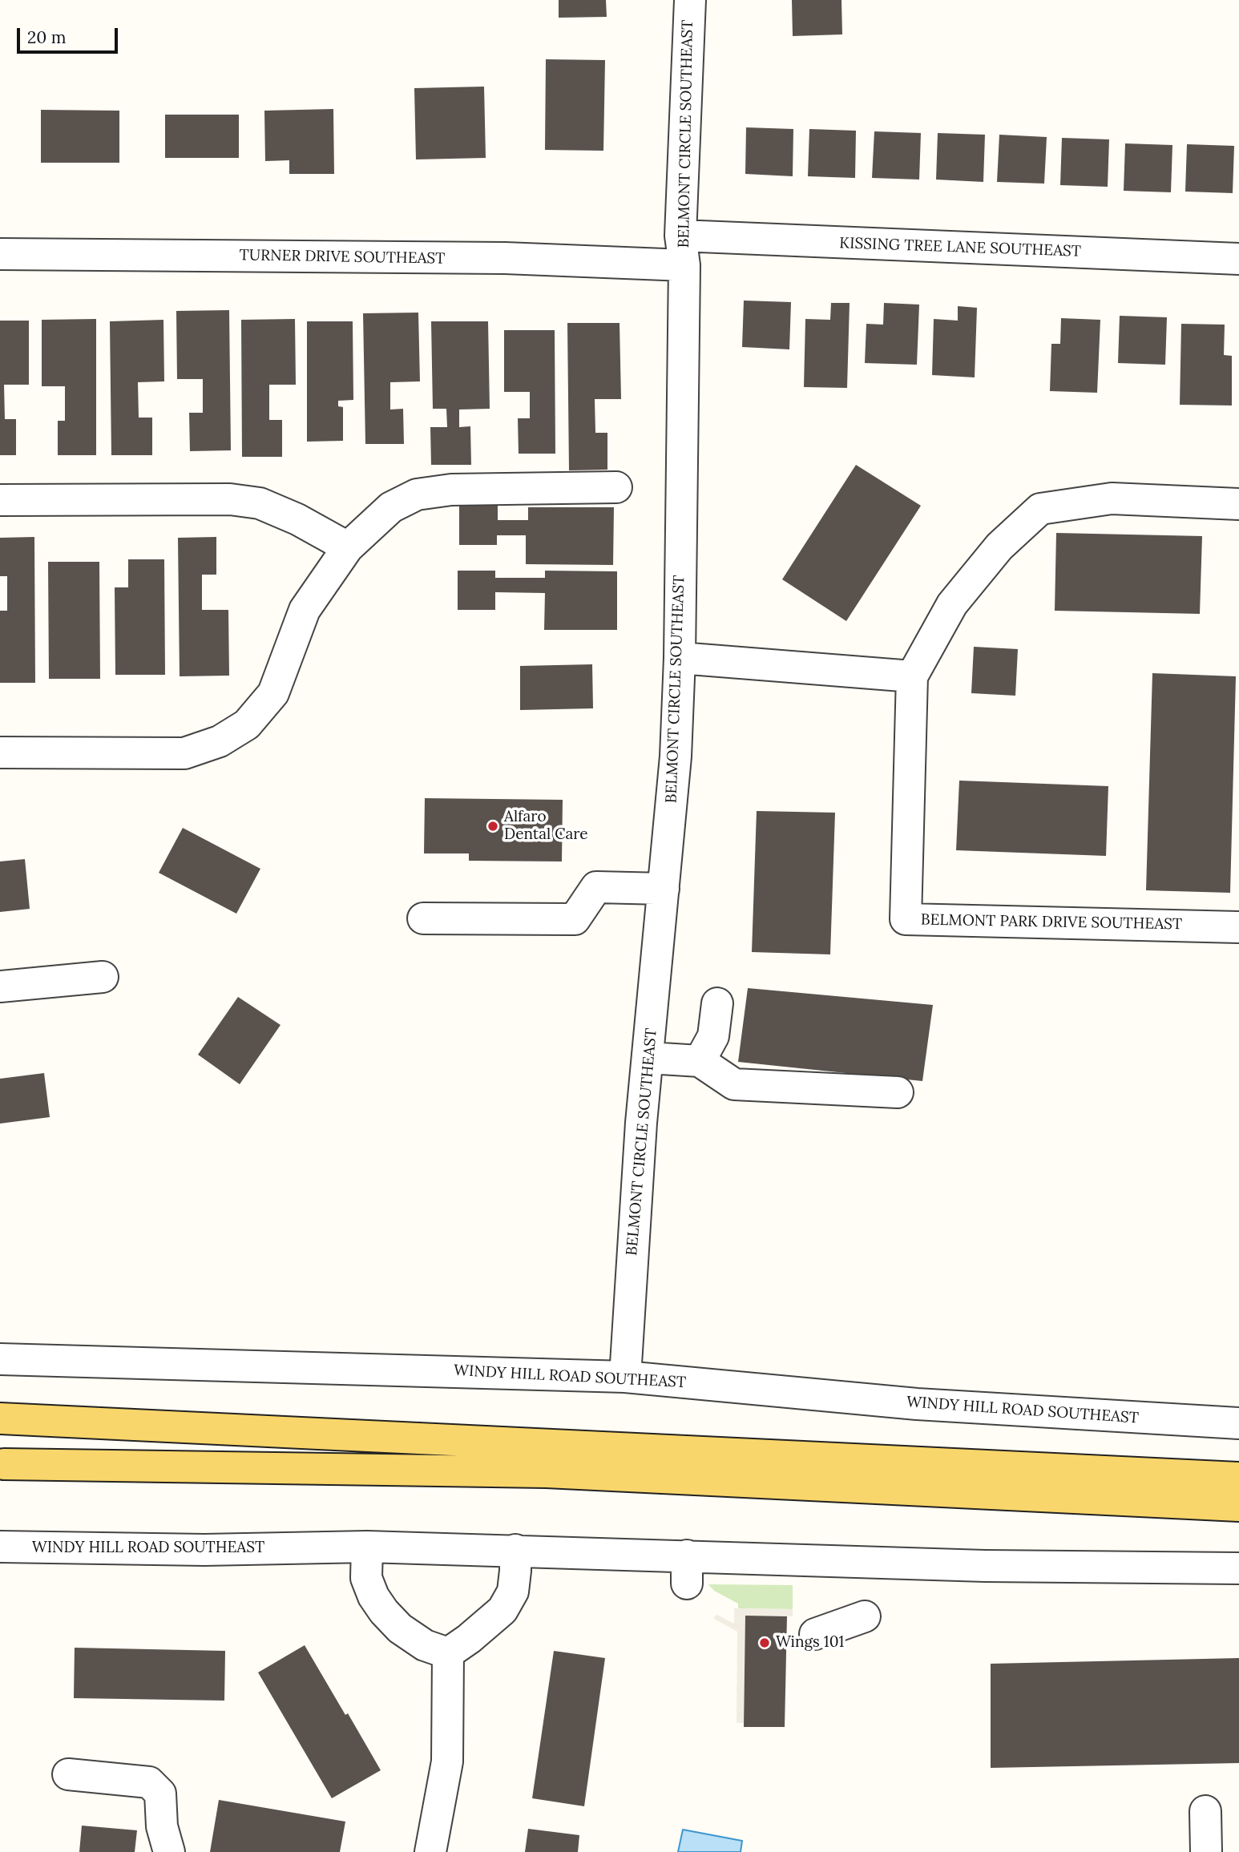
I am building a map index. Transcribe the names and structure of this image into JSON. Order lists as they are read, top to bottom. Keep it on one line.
{"streets":{"street":["BELMONT CIRCLE SOUTHEAST","KISSING TREE LANE SOUTHEAST","TURNER DRIVE SOUTHEAST","BELMONT PARK DRIVE SOUTHEAST","WINDY HILL ROAD SOUTHEAST"]},"crossings":[["BELMONT CIRCLE SOUTHEAST","KISSING TREE LANE SOUTHEAST"],["BELMONT CIRCLE SOUTHEAST","TURNER DRIVE SOUTHEAST"],["BELMONT CIRCLE SOUTHEAST","WINDY HILL ROAD SOUTHEAST"],["KISSING TREE LANE SOUTHEAST","TURNER DRIVE SOUTHEAST"]],"places":["Alfaro Dental Care","Wings 101"],"scale_bar":"20 m"}
